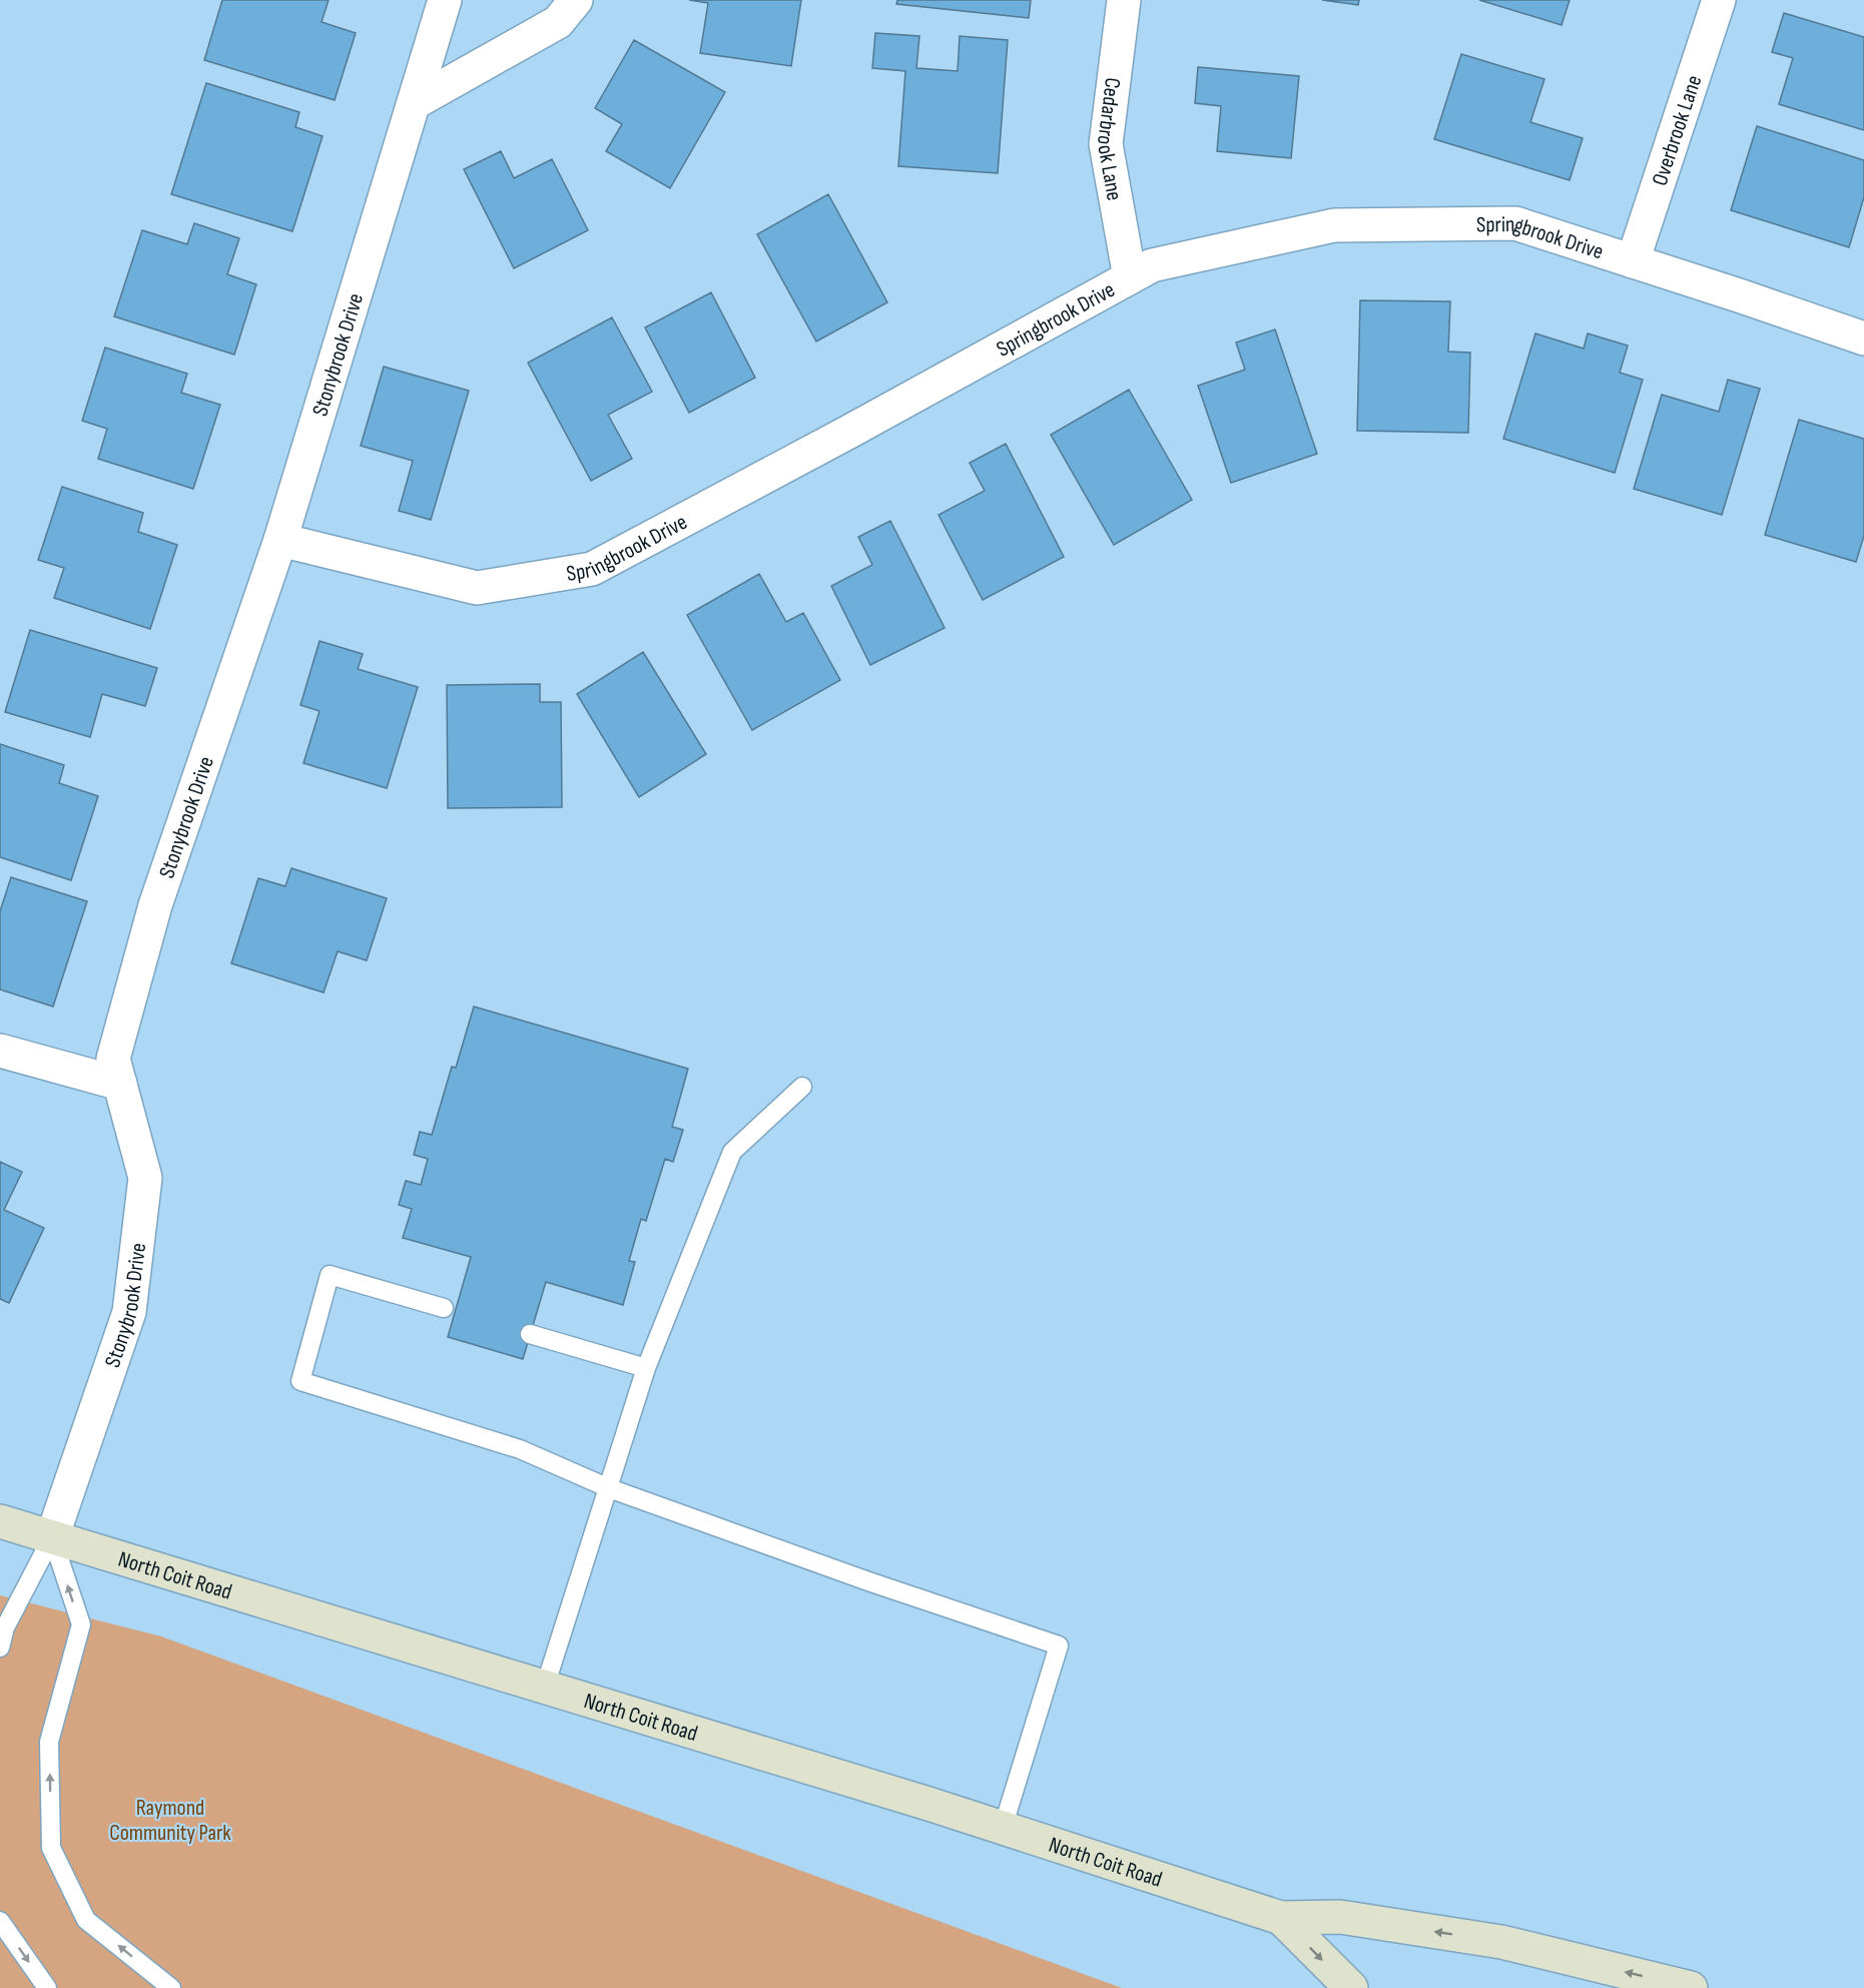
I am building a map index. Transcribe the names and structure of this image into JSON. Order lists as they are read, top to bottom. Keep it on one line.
{"streets":{"main road":["North Coit Road"],"street":["Overbrook Lane","Cedarbrook Lane","Springbrook Drive","Stonybrook Drive"]},"crossings":[["Overbrook Lane","Springbrook Drive"],["Cedarbrook Lane","Springbrook Drive"],["Springbrook Drive","Stonybrook Drive"],["Stonybrook Drive","North Coit Road"]],"parks":["Raymond Community Park"]}
